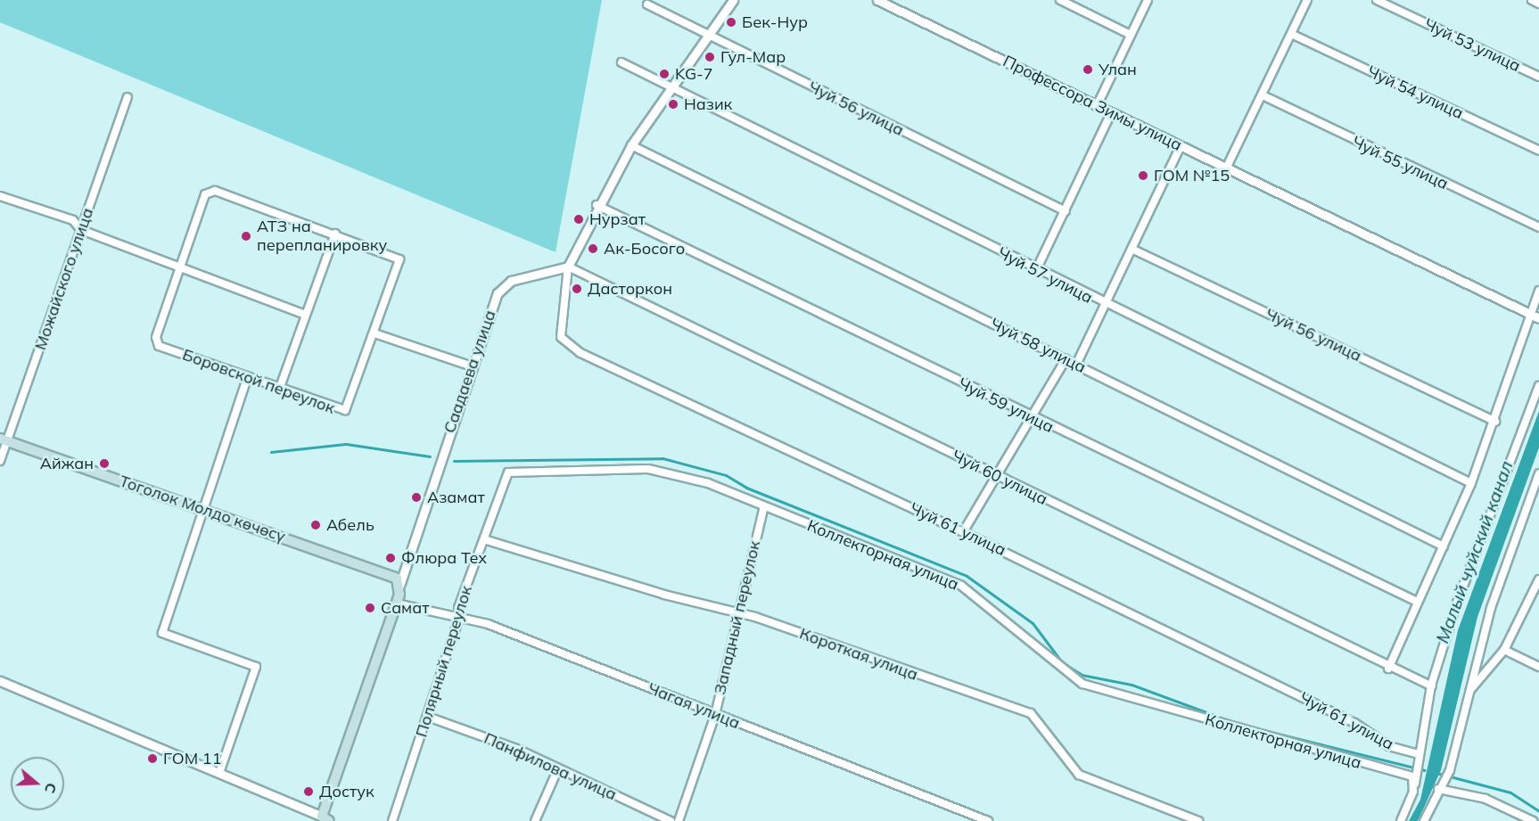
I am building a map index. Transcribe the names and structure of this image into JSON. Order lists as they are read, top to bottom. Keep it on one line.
{"streets":{"main road":["Саадаева улица","Тоголок Молдо көчөсү"],"street":["Чуй 53 улица","Чуй 54 улица","Профессора Зимы улица","Чуй 56 улица","Чуй 55 улица","Чуй 57 улица","Можайского улица","Чуй 58 улица","Боровской переулок","Чуй 59 улица","Чуй 60 улица","Чуй 61 улица","Коллекторная улица","Западный переулок","Короткая улица","Полярный переулок","Чагая улица","Панфилова улица"]},"crossings":[["Можайского улица","Тоголок Молдо көчөсү"],["Саадаева улица","Чуй 60 улица"],["Саадаева улица","Тоголок Молдо көчөсү"],["Саадаева улица","Чуй 61 улица"],["Саадаева улица","Чагая улица"],["Чуй 60 улица","Чуй 61 улица"],["Коллекторная улица","Западный переулок"],["Коллекторная улица","Полярный переулок"],["Западный переулок","Короткая улица"],["Западный переулок","Чагая улица"],["Короткая улица","Полярный переулок"],["Полярный переулок","Чагая улица"],["Полярный переулок","Панфилова улица"]],"water":["Малый чуйский канал"],"places":["Бек-Нур","Гул-Мар","Улан","KG-7","Назик","ГОМ №15","Нурзат","АТЗ на перепланировку","Ак-Босого","Дасторкон","Айжан","Азамат","Абель","Флюра Тех","Самат","ГОМ 11","Достук"],"north":"right"}
